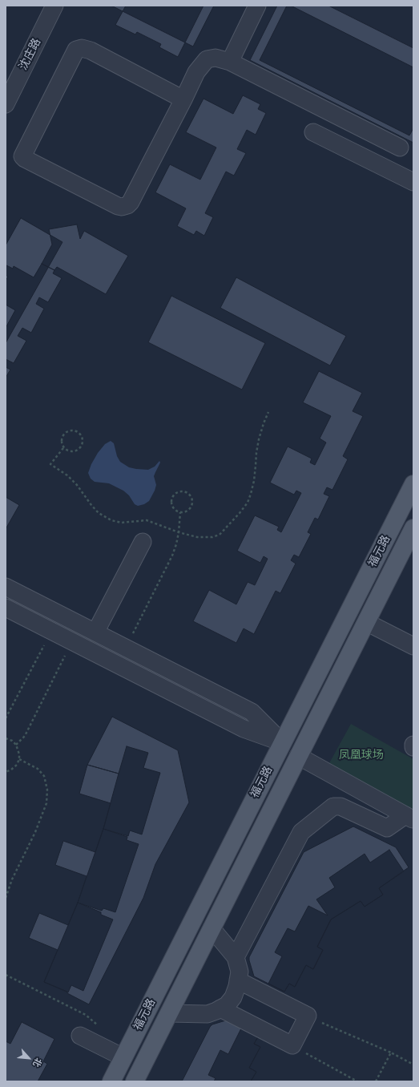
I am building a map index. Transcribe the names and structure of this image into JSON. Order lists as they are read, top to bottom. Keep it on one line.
{"streets":{"main road":["福元路"],"street":["沈庄路"]},"parks":["凤凰球场"],"north":"bottom right"}
